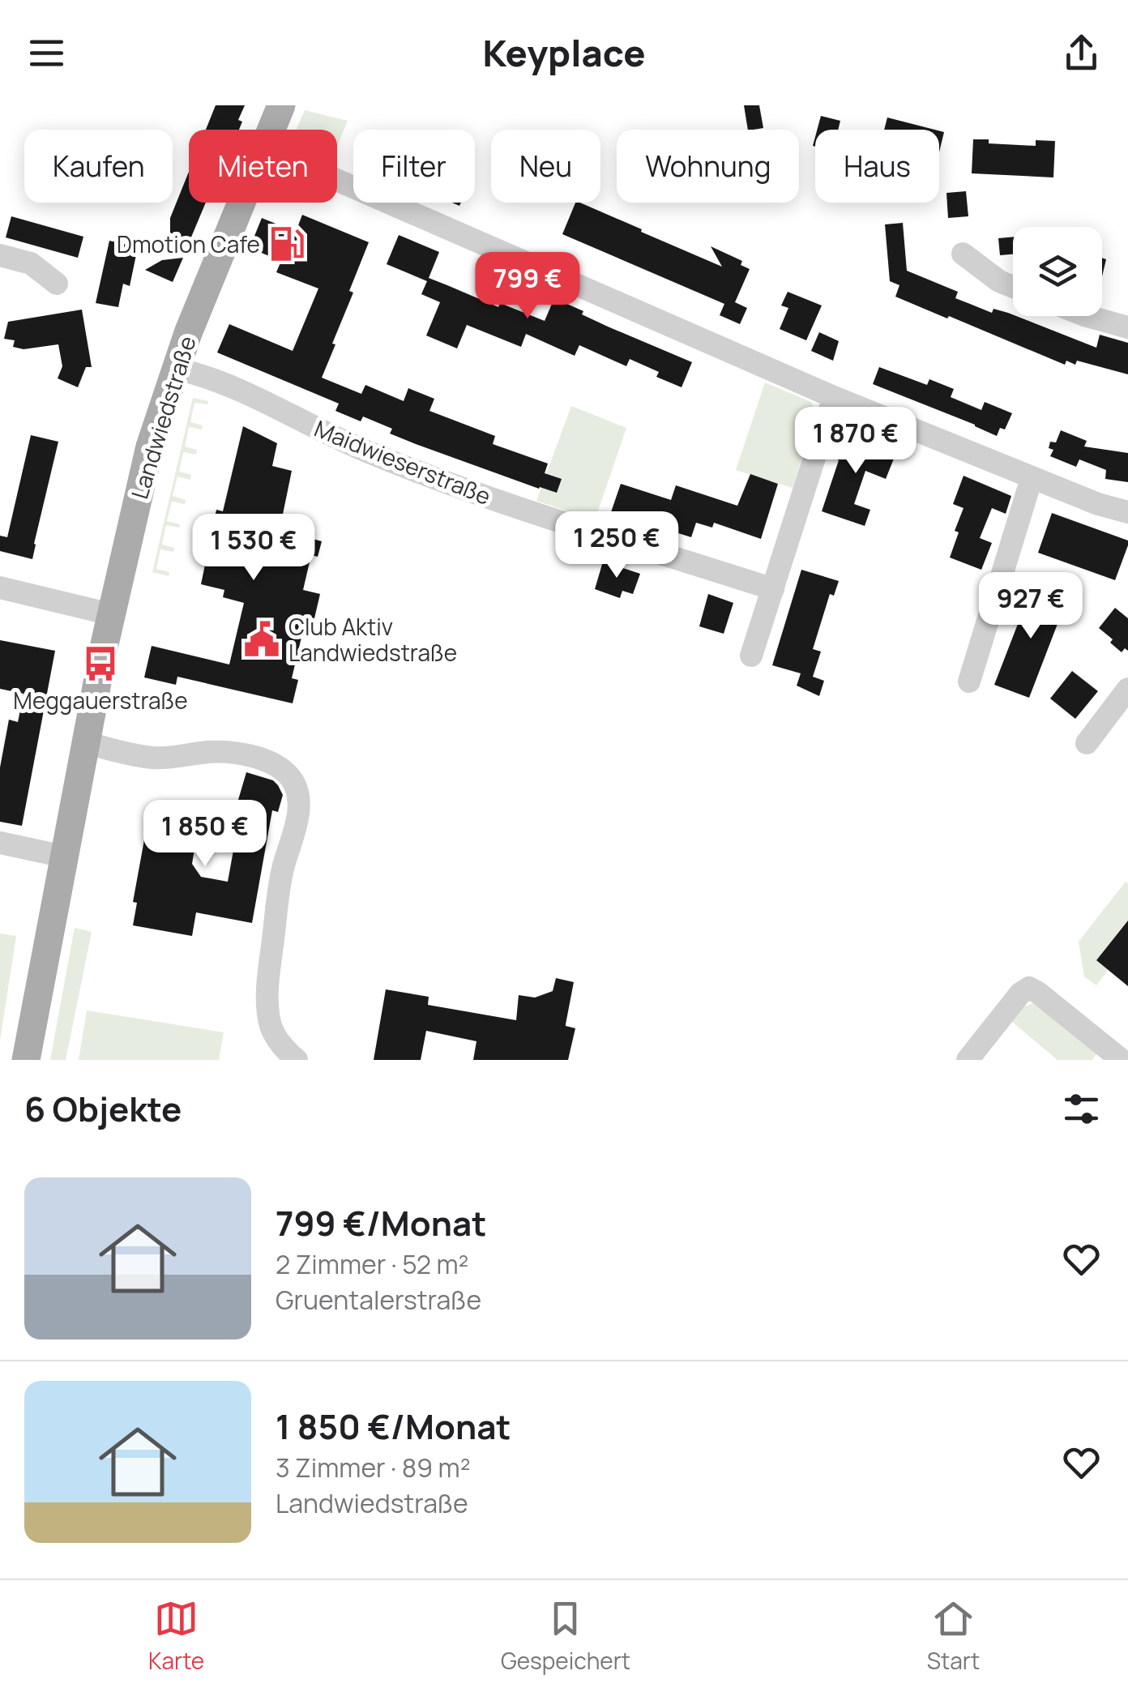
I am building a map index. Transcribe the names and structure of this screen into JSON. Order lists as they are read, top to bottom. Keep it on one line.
{"streets":{"main road":["Landwiedstraße"],"street":["Maidwieserstraße"]},"crossings":[["Landwiedstraße","Maidwieserstraße"]],"places":{"fuel station":["Dmotion Cafe"],"public building":["Club Aktiv Landwiedstraße"],"bus stop":["Meggauerstraße"]},"page":{"header":"Keyplace","chip":["Kaufen","Mieten","Filter","Neu","Wohnung","Haus"],"price":["799 €","1 870 €","1 250 €","1 530 €","927 €","1 850 €"],"heading":"6 Objekte","list":[{"name":"799 €/Monat","note":"2 Zimmer · 52 m² · Gruentalerstraße"},{"name":"1 850 €/Monat","note":"3 Zimmer · 89 m² · Landwiedstraße"}],"tabs":["Karte","Gespeichert","Start"]}}
